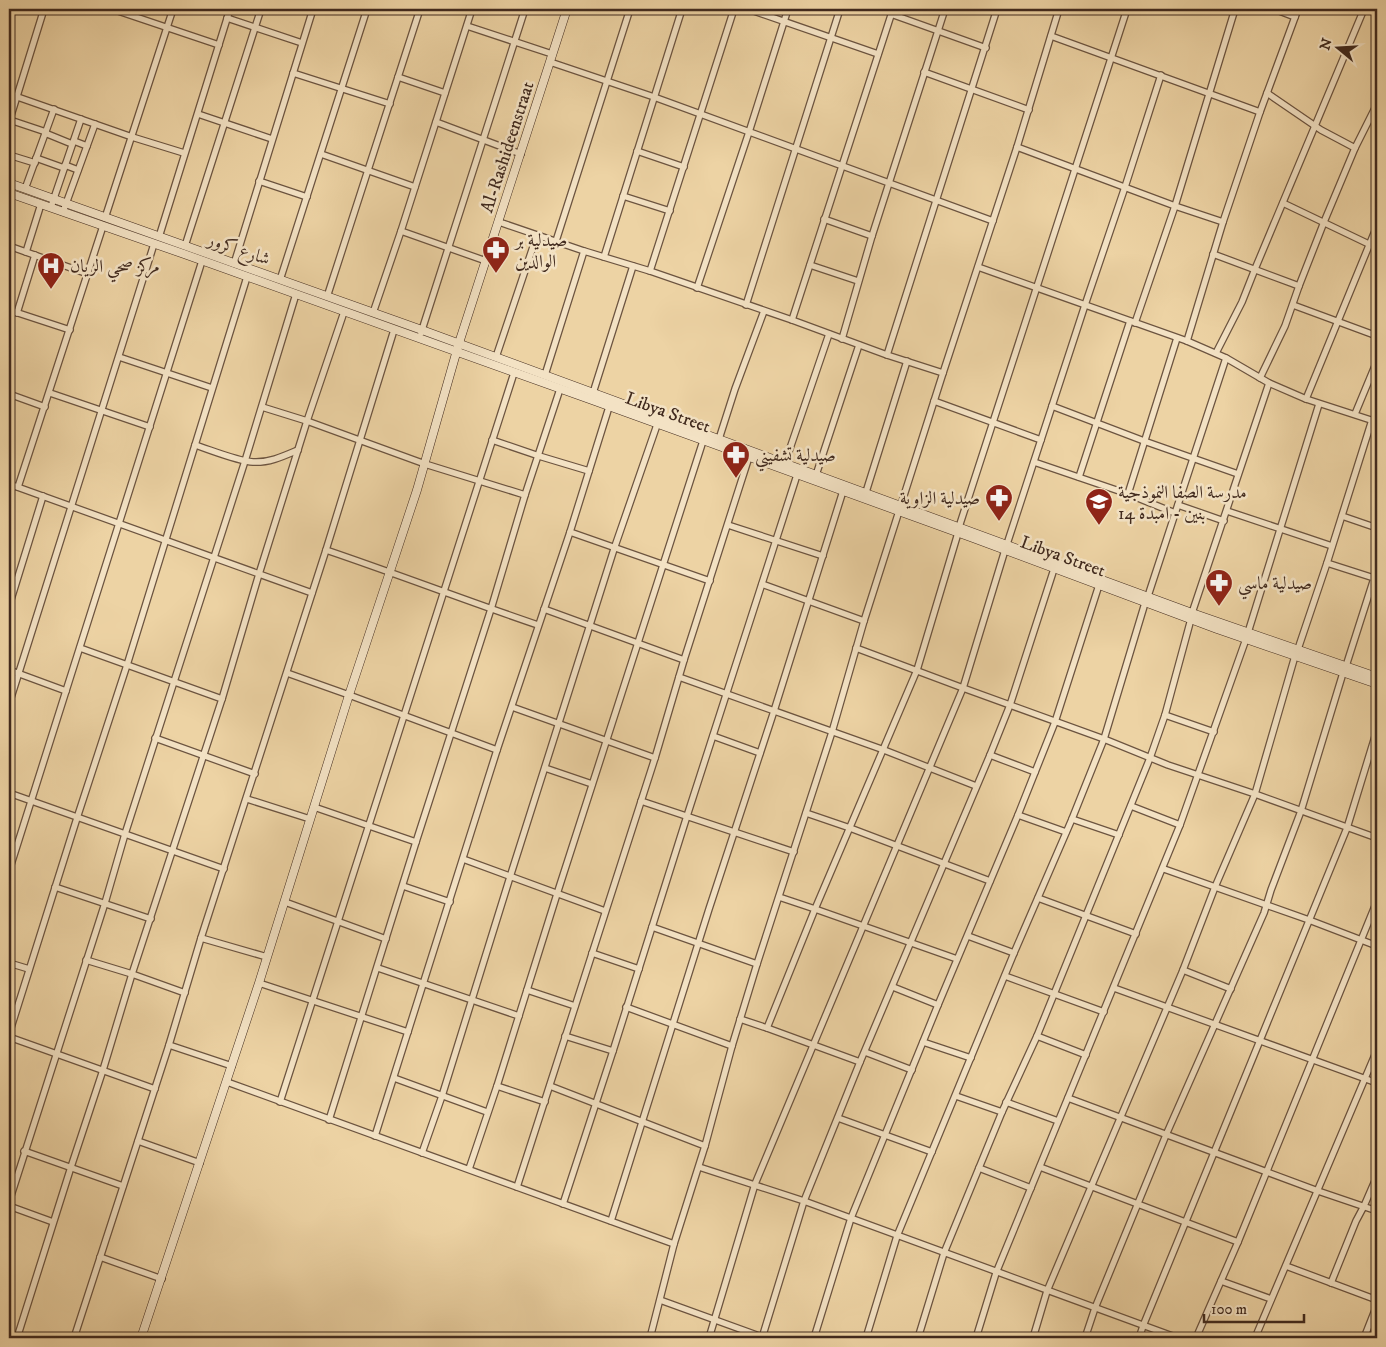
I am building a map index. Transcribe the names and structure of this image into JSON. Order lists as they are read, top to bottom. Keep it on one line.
{"streets":{"main road":["Al-Rashideenstraat","شارع كرور","Libya Street"]},"crossings":[["Al-Rashideenstraat","شارع كرور"],["Al-Rashideenstraat","Libya Street"],["شارع كرور","Libya Street"]],"places":{"pharmacy":["صيدلية بر الوالدين","صيدلية تشفيني","صيدلية الزاوية","صيدلية ماسي"],"hospital":["مركز صحي الريان"],"school or university":["مدرسة الصفا النموذجية بنين - امبدة 14"]},"scale_bar":"100 m","north":"left"}
